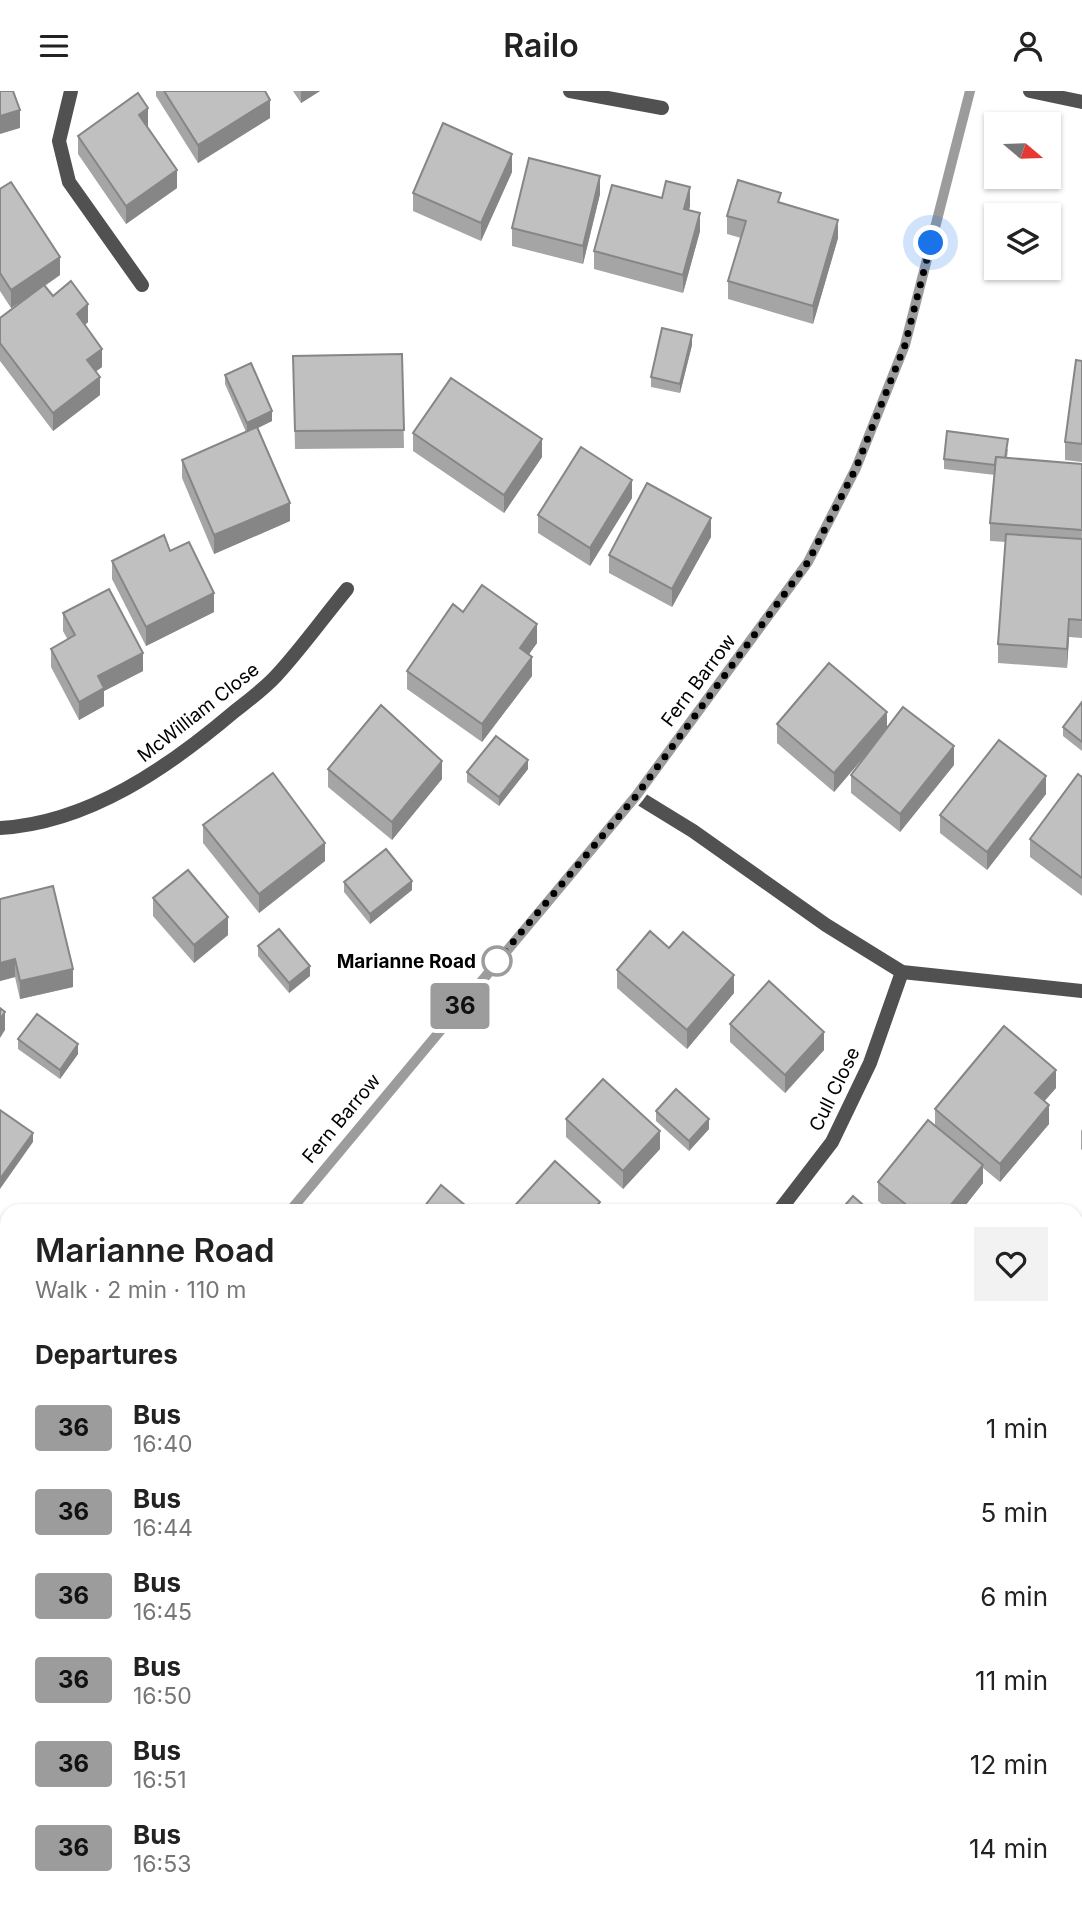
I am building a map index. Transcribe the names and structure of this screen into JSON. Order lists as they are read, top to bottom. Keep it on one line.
{"streets":{"street":["Fern Barrow","McWilliam Close","Cull Close"]},"places":["Marianne Road"],"lines":["bus line 36"],"north":"right","page":{"header":"Railo","on_map":"36","heading":[["Marianne Road","Walk · 2 min · 110 m"],"Departures"],"list":[{"mark":"36","name":"Bus","note":"16:40","value":"1 min"},{"mark":"36","name":"Bus","note":"16:44","value":"5 min"},{"mark":"36","name":"Bus","note":"16:45","value":"6 min"},{"mark":"36","name":"Bus","note":"16:50","value":"11 min"},{"mark":"36","name":"Bus","note":"16:51","value":"12 min"},{"mark":"36","name":"Bus","note":"16:53","value":"14 min"}]}}
